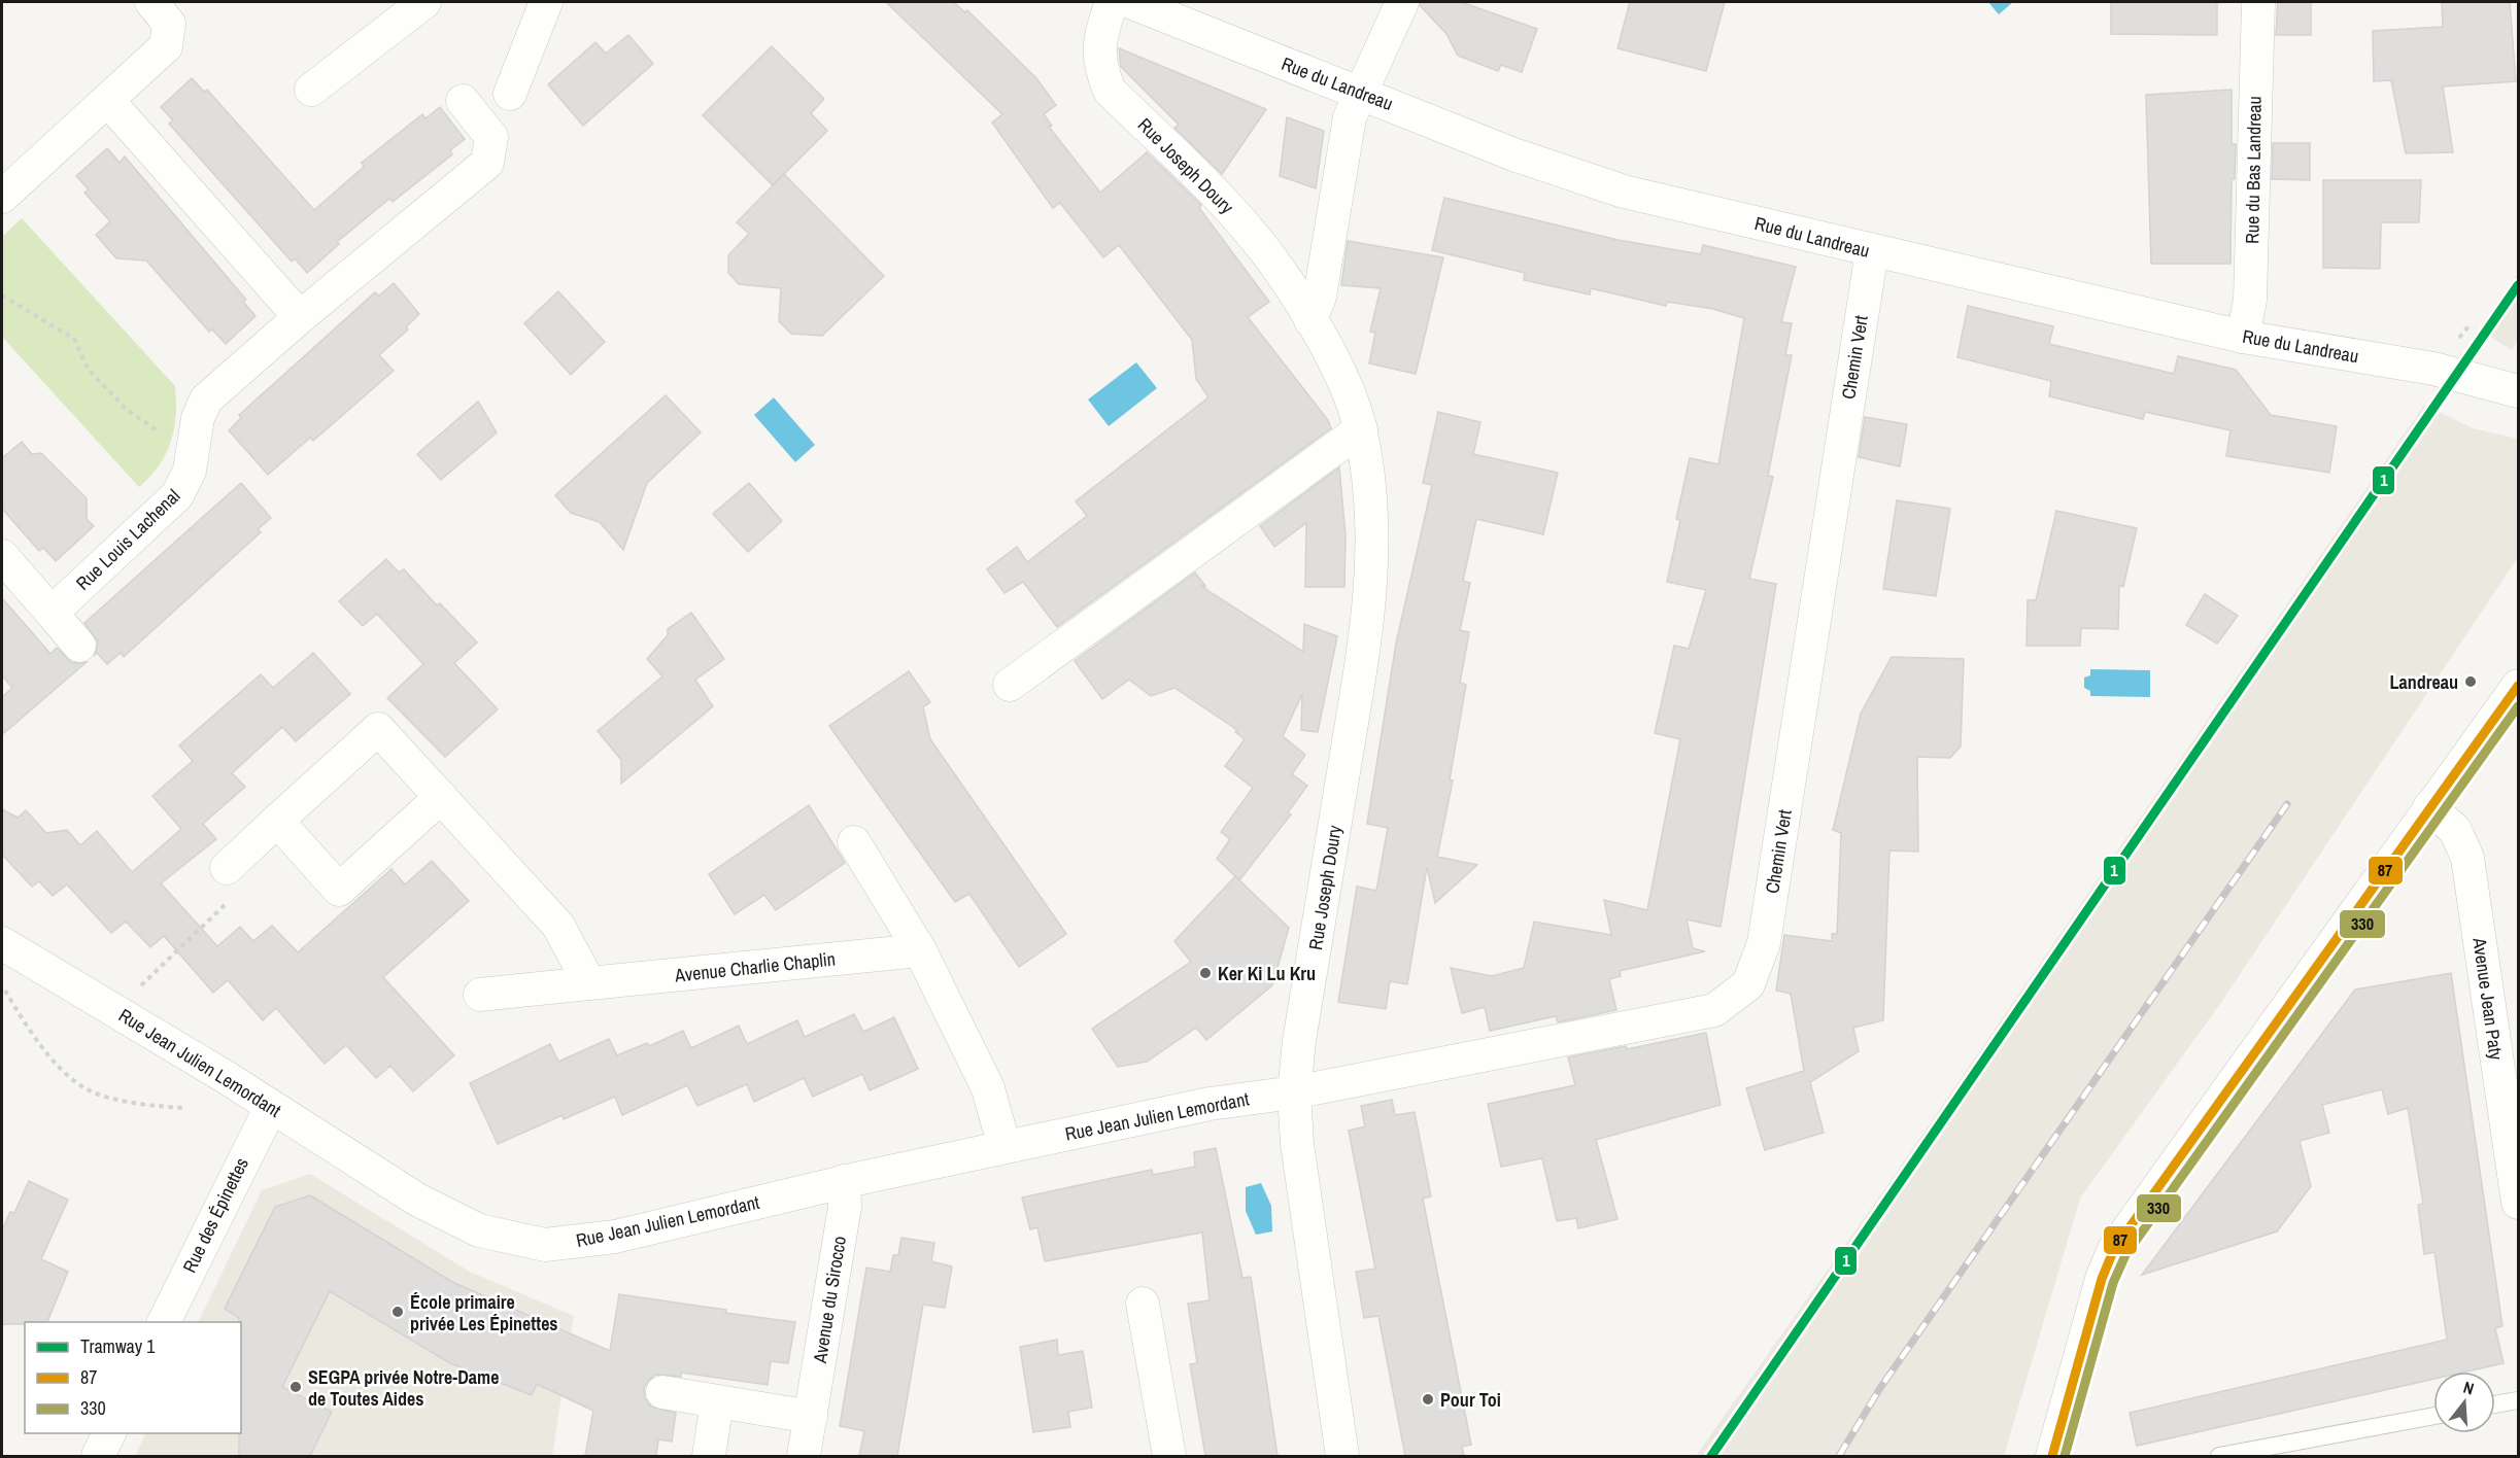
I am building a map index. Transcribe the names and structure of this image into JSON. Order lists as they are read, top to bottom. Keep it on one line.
{"streets":{"street":["Rue du Landreau","Rue Joseph Doury","Rue du Bas Landreau","Chemin Vert","Rue Louis Lachenal","Avenue Charlie Chaplin","Avenue Jean Paty","Rue Jean Julien Lemordant","Rue des Épinettes","Avenue du Sirocco"]},"crossings":[["Rue du Landreau","Rue du Bas Landreau"],["Rue du Landreau","Chemin Vert"],["Rue Joseph Doury","Chemin Vert"],["Rue Joseph Doury","Rue Jean Julien Lemordant"],["Chemin Vert","Rue Jean Julien Lemordant"],["Rue Jean Julien Lemordant","Rue des Épinettes"],["Rue Jean Julien Lemordant","Avenue du Sirocco"]],"places":["Landreau","Ker Ki Lu Kru","École primaire privée Les Épinettes","SEGPA privée Notre-Dame de Toutes Aides","Pour Toi"],"lines":["tram line 1","transit line 87","transit line 330"],"legend":["Tramway 1","87","330"],"north":"top"}
